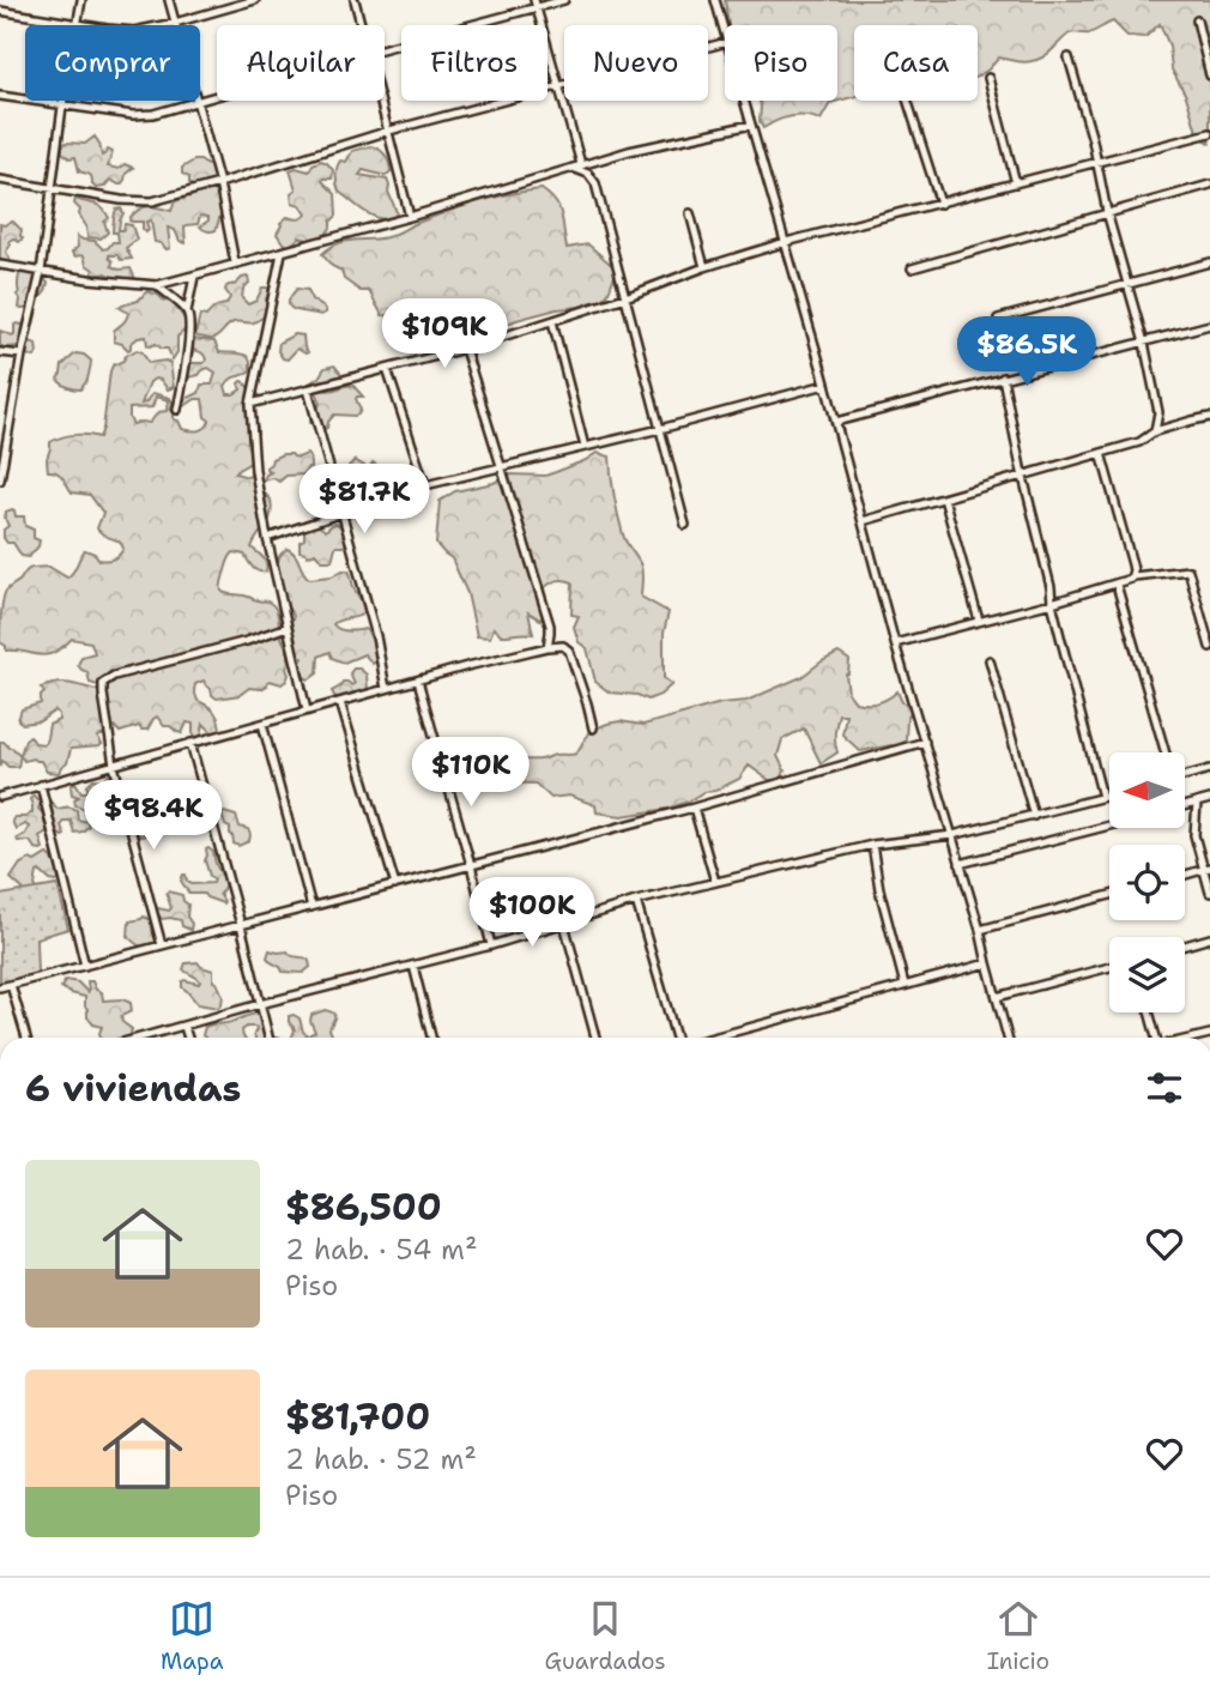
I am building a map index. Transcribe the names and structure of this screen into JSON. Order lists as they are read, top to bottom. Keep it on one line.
{"north":"left","page":{"chip":["Comprar","Alquilar","Filtros","Nuevo","Piso","Casa"],"price":["$109K","$86.5K","$81.7K","$110K","$98.4K","$100K"],"heading":"6 viviendas","list":[{"name":"$86,500","note":"2 hab. · 54 m² · Piso"},{"name":"$81,700","note":"2 hab. · 52 m² · Piso"}],"tabs":["Mapa","Guardados","Inicio"]}}
